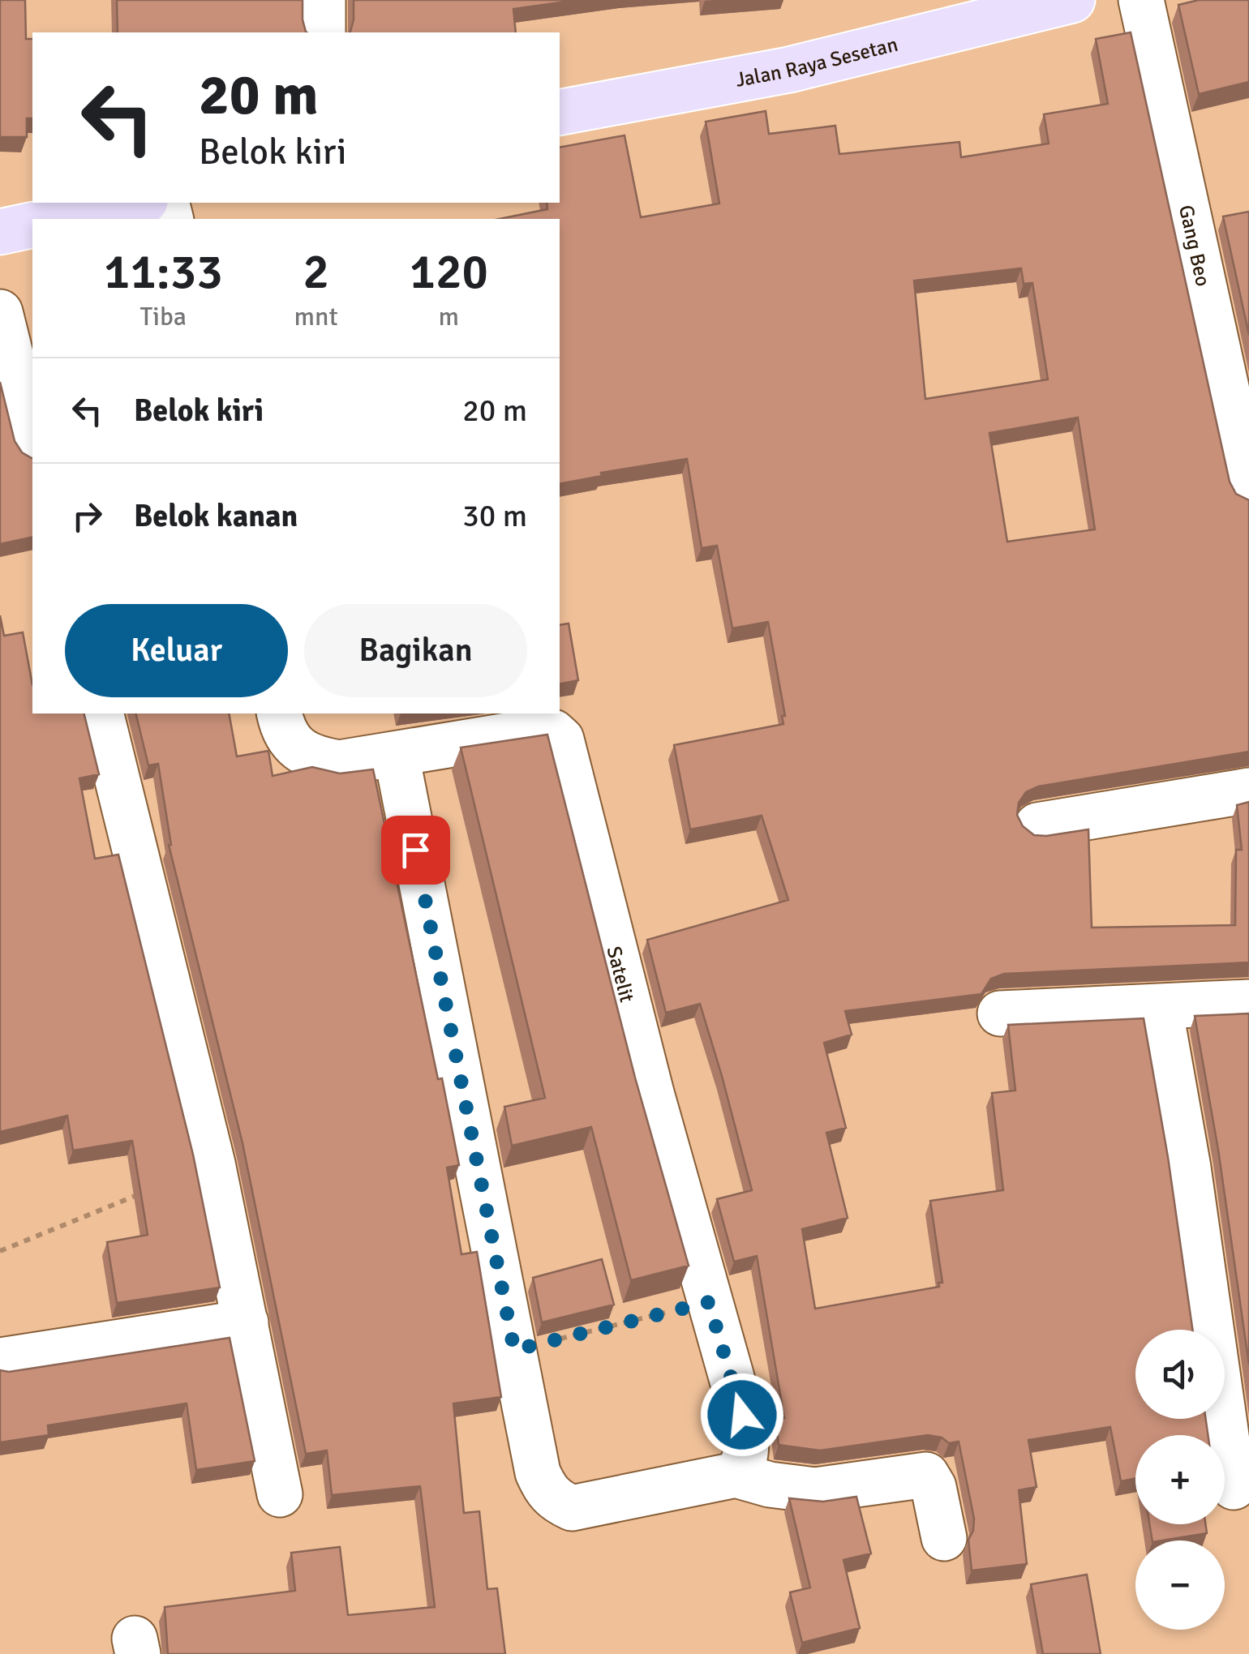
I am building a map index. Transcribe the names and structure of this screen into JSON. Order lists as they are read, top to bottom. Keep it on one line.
{"streets":{"main road":["Jalan Raya Sesetan"],"street":["Gang Beo","Satelit"]},"page":{"turn":["20 m","Belok kiri"],"eta":["11:33","Tiba","2","mnt","120","m"],"list":[{"name":"Belok kiri","value":"20 m"},{"name":"Belok kanan","value":"30 m"}],"buttons":["Keluar","Bagikan"],"map_buttons":["+","−"]}}
